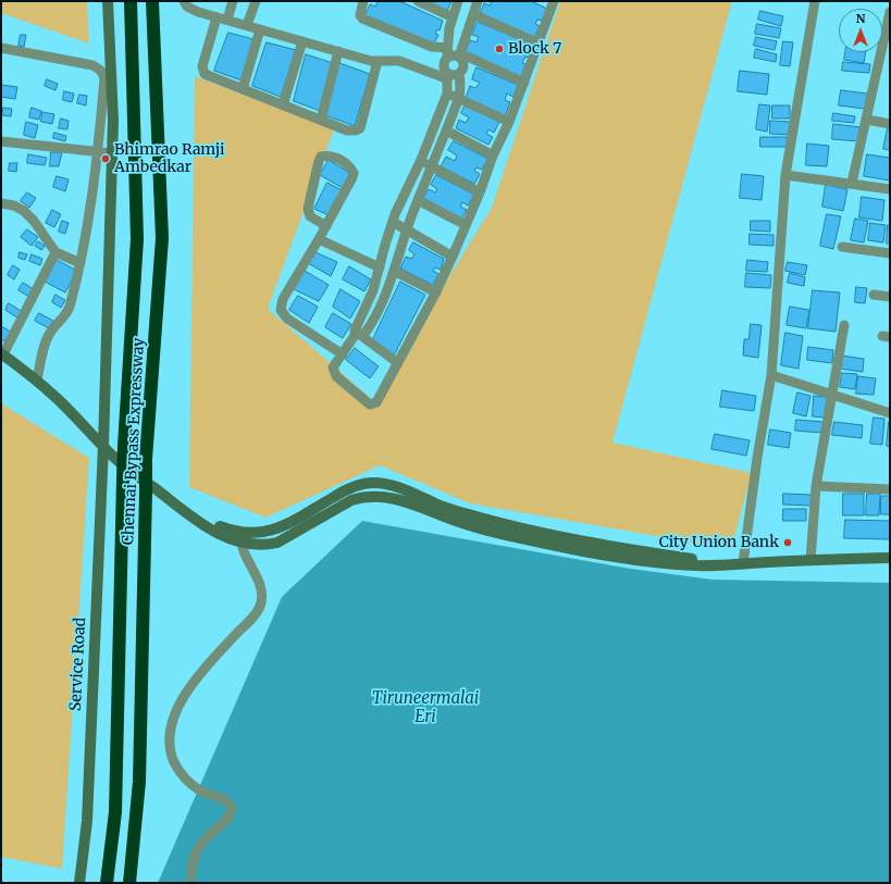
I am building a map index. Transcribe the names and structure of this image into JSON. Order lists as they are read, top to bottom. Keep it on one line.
{"streets":{"highway":["Chennai Bypass Expressway"],"main road":["Service Road"]},"water":["Tiruneermalai Eri"],"places":["Block 7","Bhimrao Ramji Ambedkar","City Union Bank"],"north":"top"}
